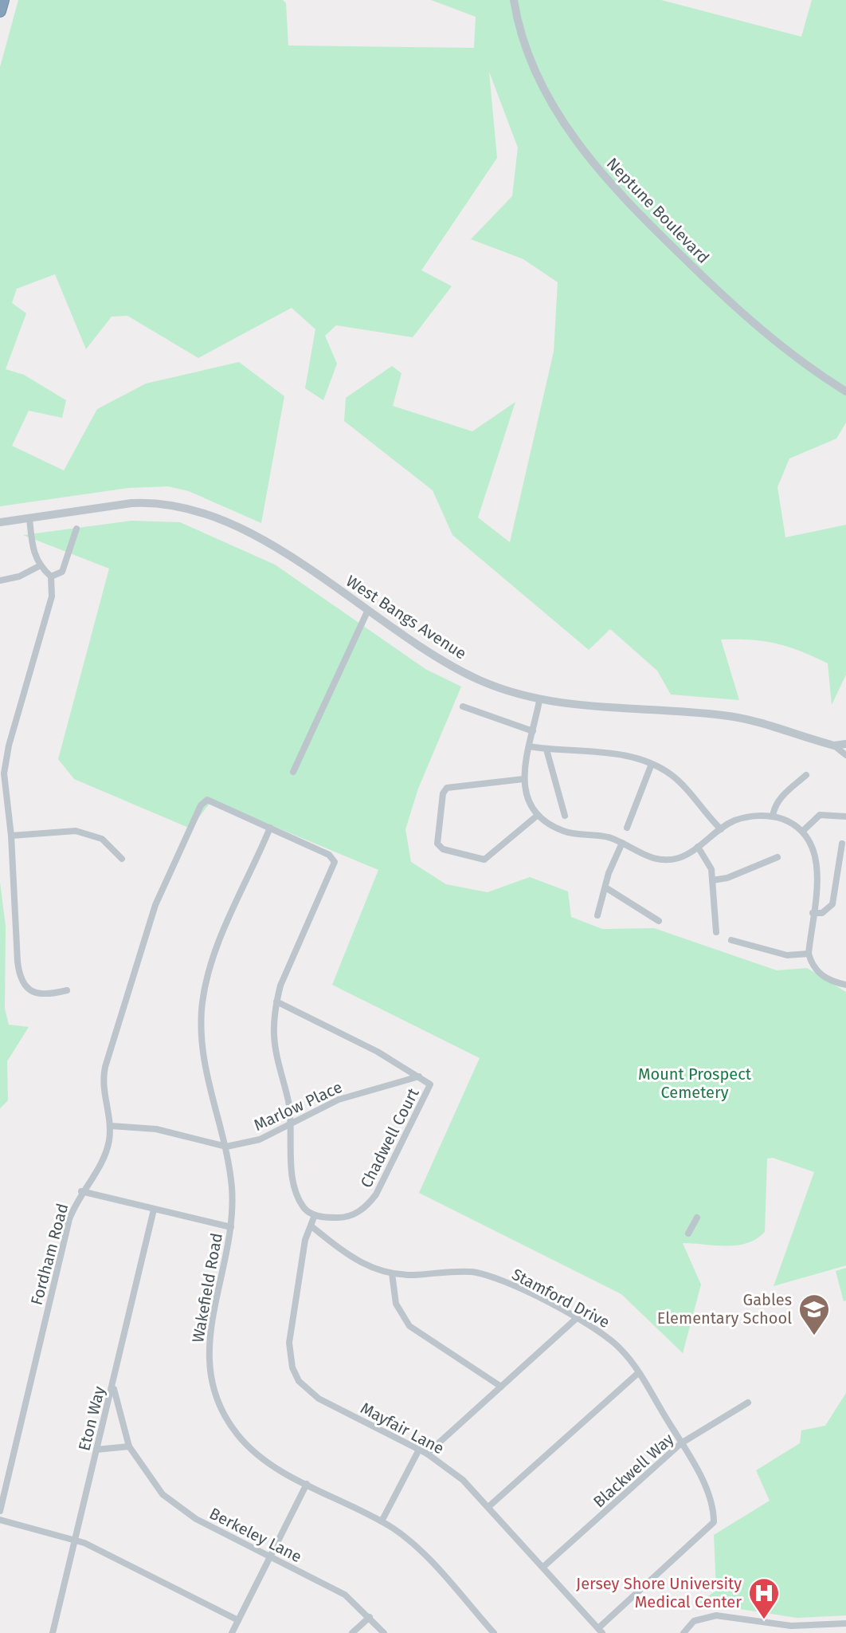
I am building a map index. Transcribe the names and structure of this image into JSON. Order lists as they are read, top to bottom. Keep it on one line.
{"streets":{"street":["Neptune Boulevard","West Bangs Avenue","Marlow Place","Chadwell Court","Fordham Road","Wakefield Road","Stamford Drive","Eton Way","Mayfair Lane","Blackwell Way","Berkeley Lane"]},"crossings":[["Marlow Place","Chadwell Court"],["Marlow Place","Fordham Road"],["Marlow Place","Wakefield Road"],["Chadwell Court","Mayfair Lane"],["Fordham Road","Wakefield Road"],["Stamford Drive","Mayfair Lane"],["Stamford Drive","Blackwell Way"],["Eton Way","Berkeley Lane"],["Mayfair Lane","Blackwell Way"]],"parks":["Mount Prospect Cemetery"],"places":{"school or university":["Gables Elementary School"],"hospital":["Jersey Shore University Medical Center"]}}
